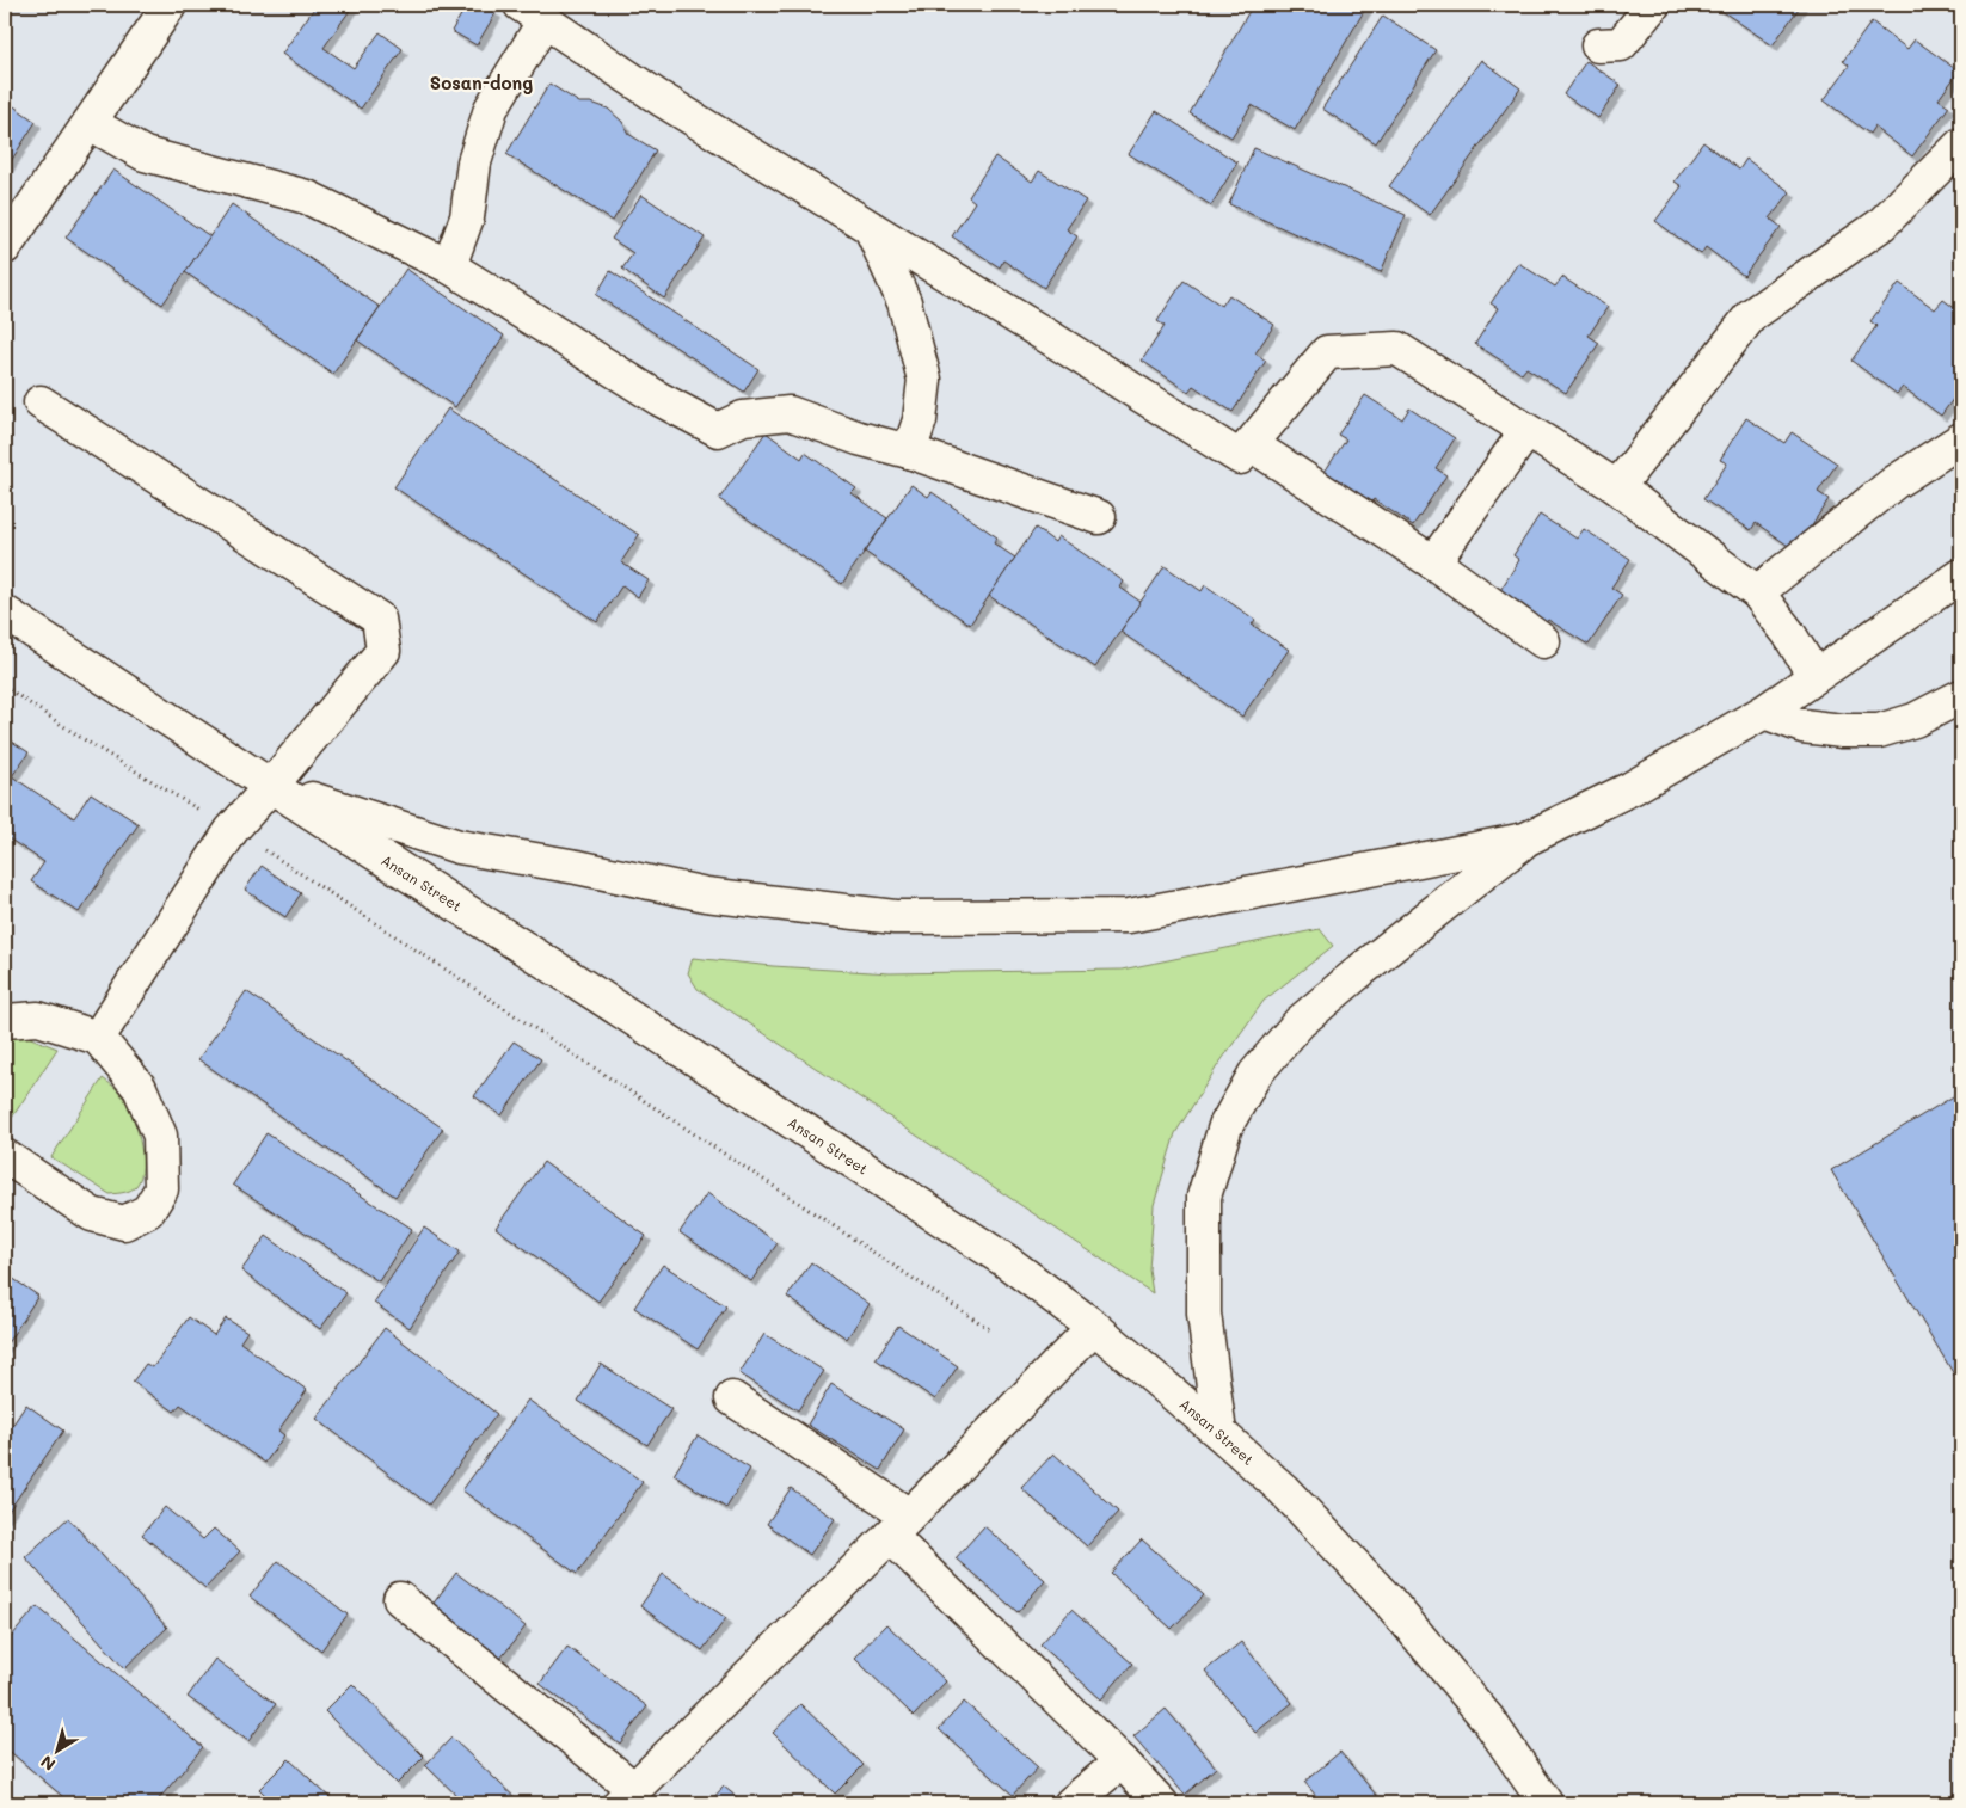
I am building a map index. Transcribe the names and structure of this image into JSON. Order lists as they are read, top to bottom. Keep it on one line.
{"streets":{"street":["Ansan Street"]},"districts":["Sosan-dong"],"north":"bottom left"}
